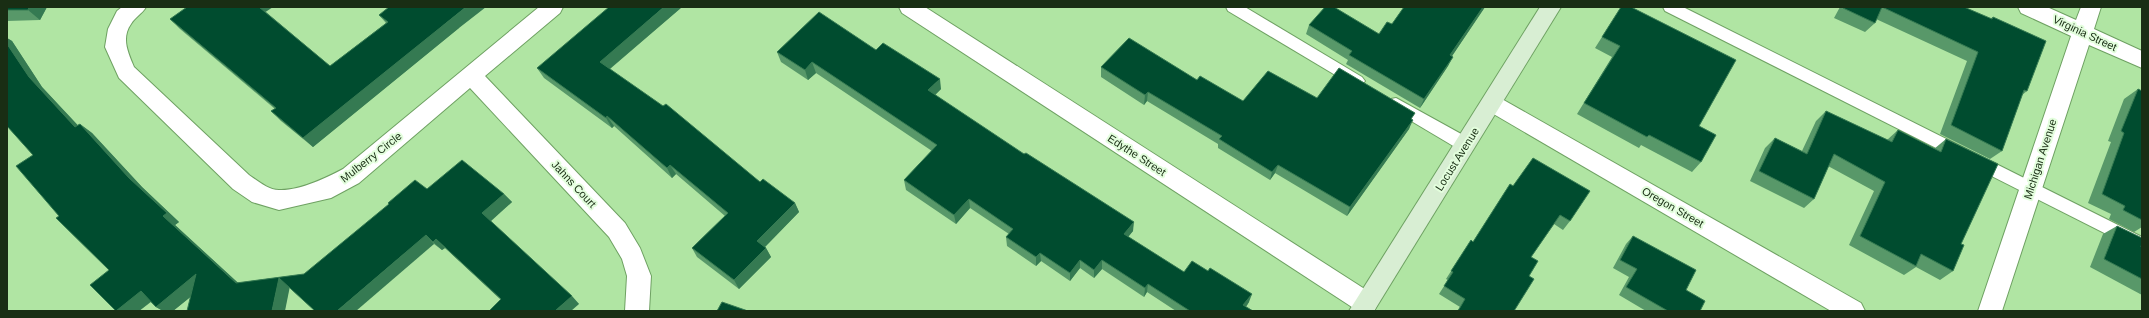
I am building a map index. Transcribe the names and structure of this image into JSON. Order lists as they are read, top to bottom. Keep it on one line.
{"streets":{"street":["Virginia Street","Edythe Street","Mulberry Circle","Locust Avenue","Michigan Avenue","Jahns Court","Oregon Street"]},"crossings":[["Virginia Street","Michigan Avenue"],["Edythe Street","Locust Avenue"],["Mulberry Circle","Jahns Court"],["Locust Avenue","Oregon Street"]]}
